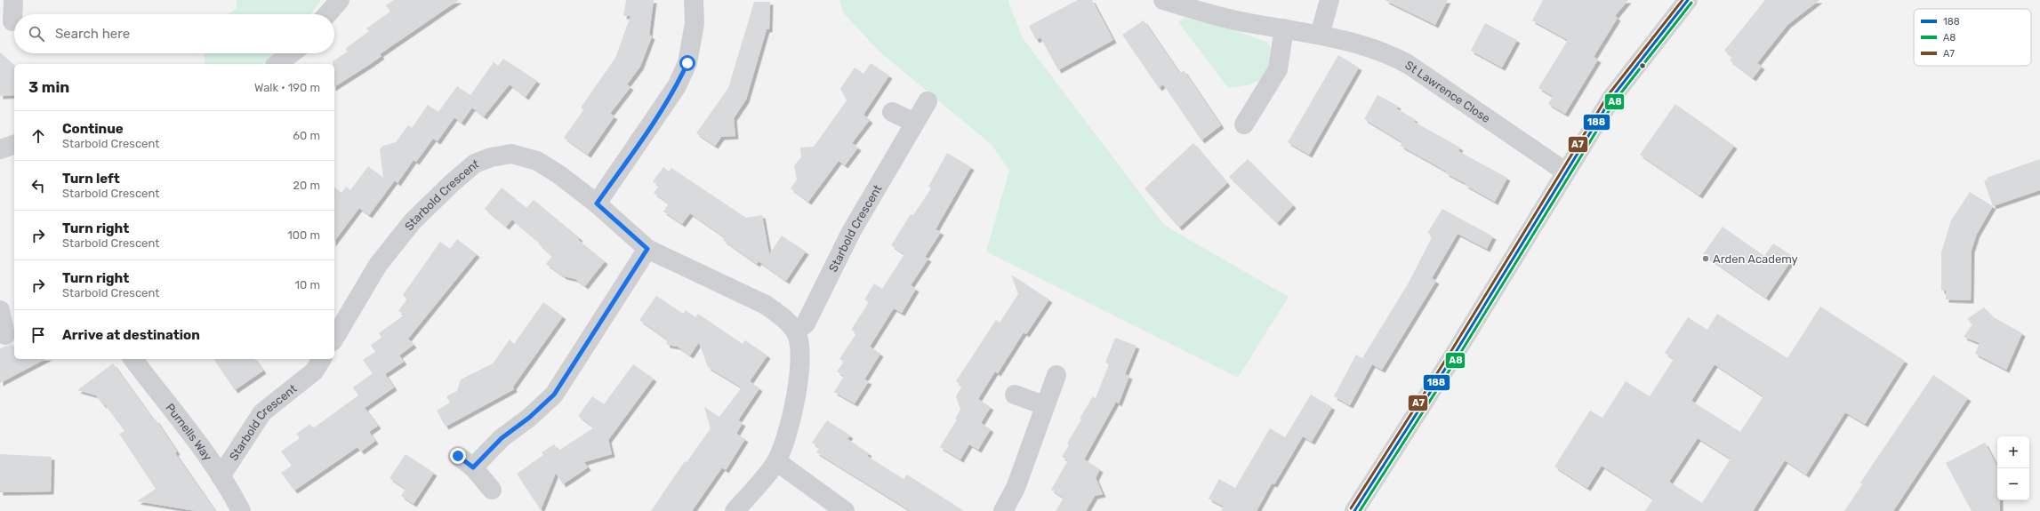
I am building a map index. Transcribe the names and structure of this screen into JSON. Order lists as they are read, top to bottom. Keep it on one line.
{"streets":{"street":["St Lawrence Close","Starbold Crescent","Purnells Way"]},"crossings":[["Starbold Crescent","Purnells Way"]],"places":["Arden Academy"],"lines":["transit line 188","transit line A7","transit line A8"],"legend":["188","A8","A7"],"page":{"search":"Search here","heading":["3 min","Walk · 190 m"],"list":[["Continue","Starbold Crescent","60 m"],["Turn left","Starbold Crescent","20 m"],["Turn right","Starbold Crescent","100 m"],["Turn right","Starbold Crescent","10 m"],"Arrive at destination"],"map_buttons":["+","−"]}}
